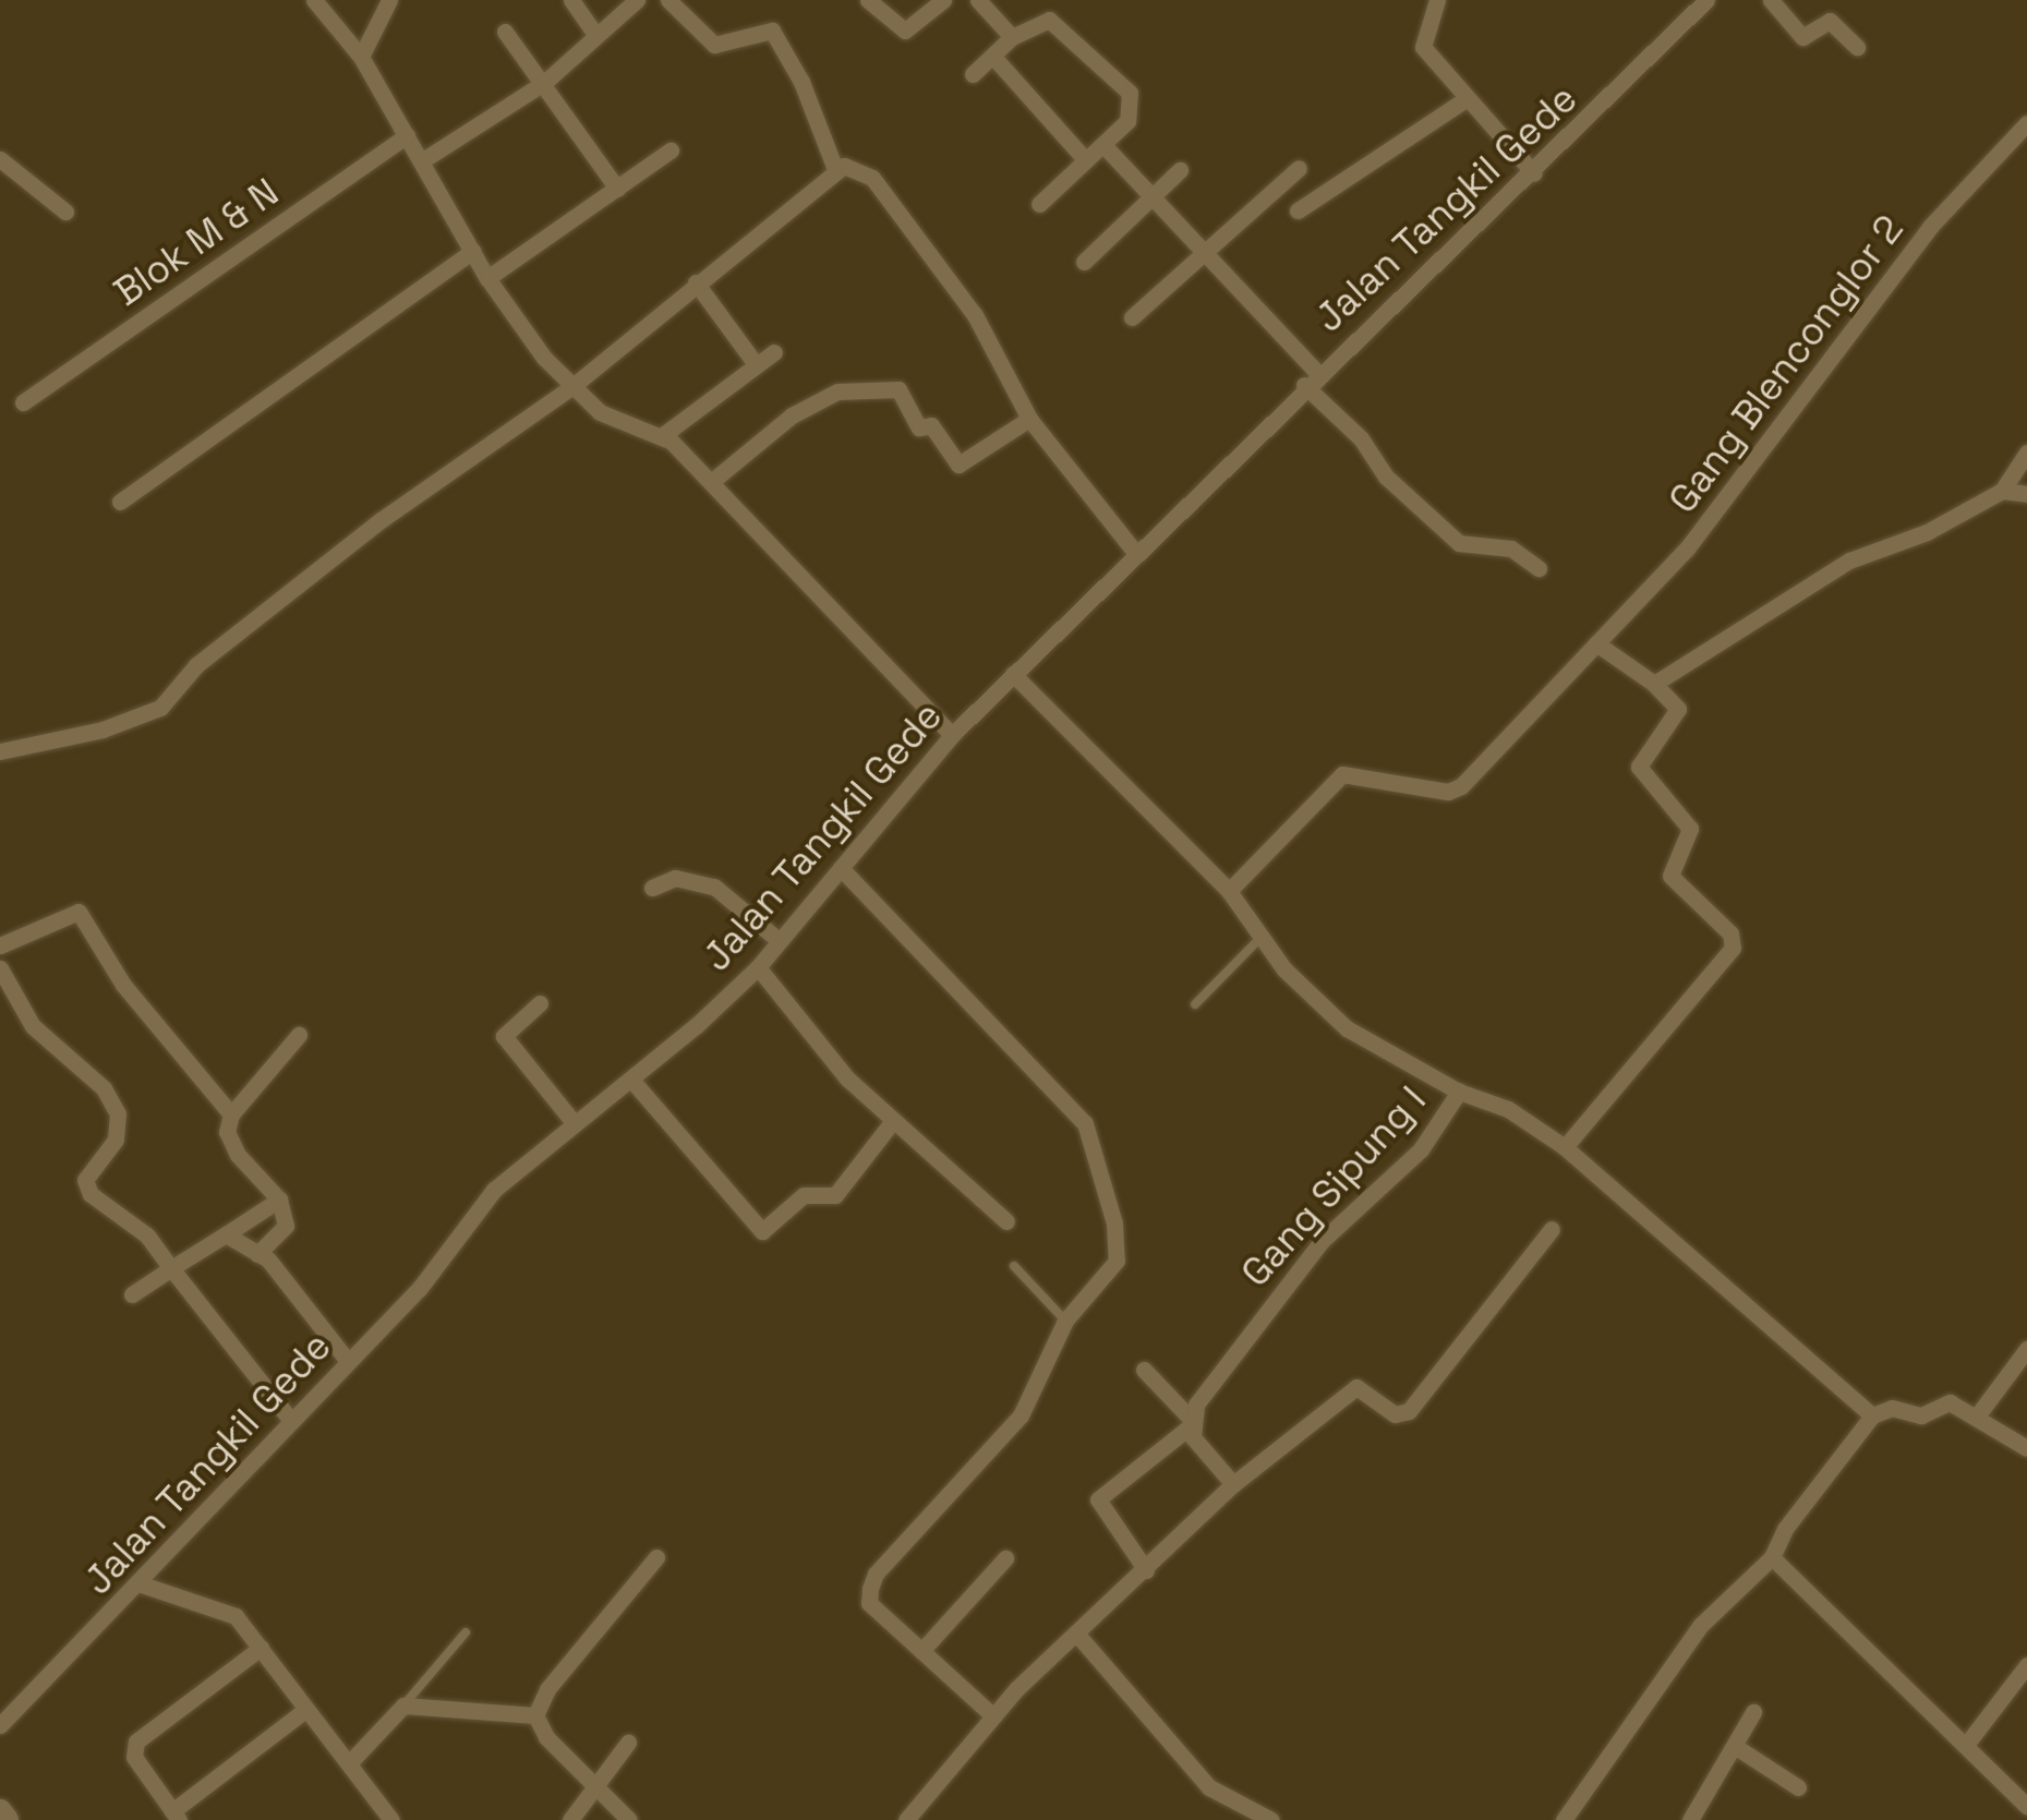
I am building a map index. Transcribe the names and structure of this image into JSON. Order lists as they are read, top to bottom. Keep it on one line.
{"streets":{"street":["Jalan Tangkil Gede","Blok M & N","Gang Blenconglor 2","Gang Sipung I"]}}
